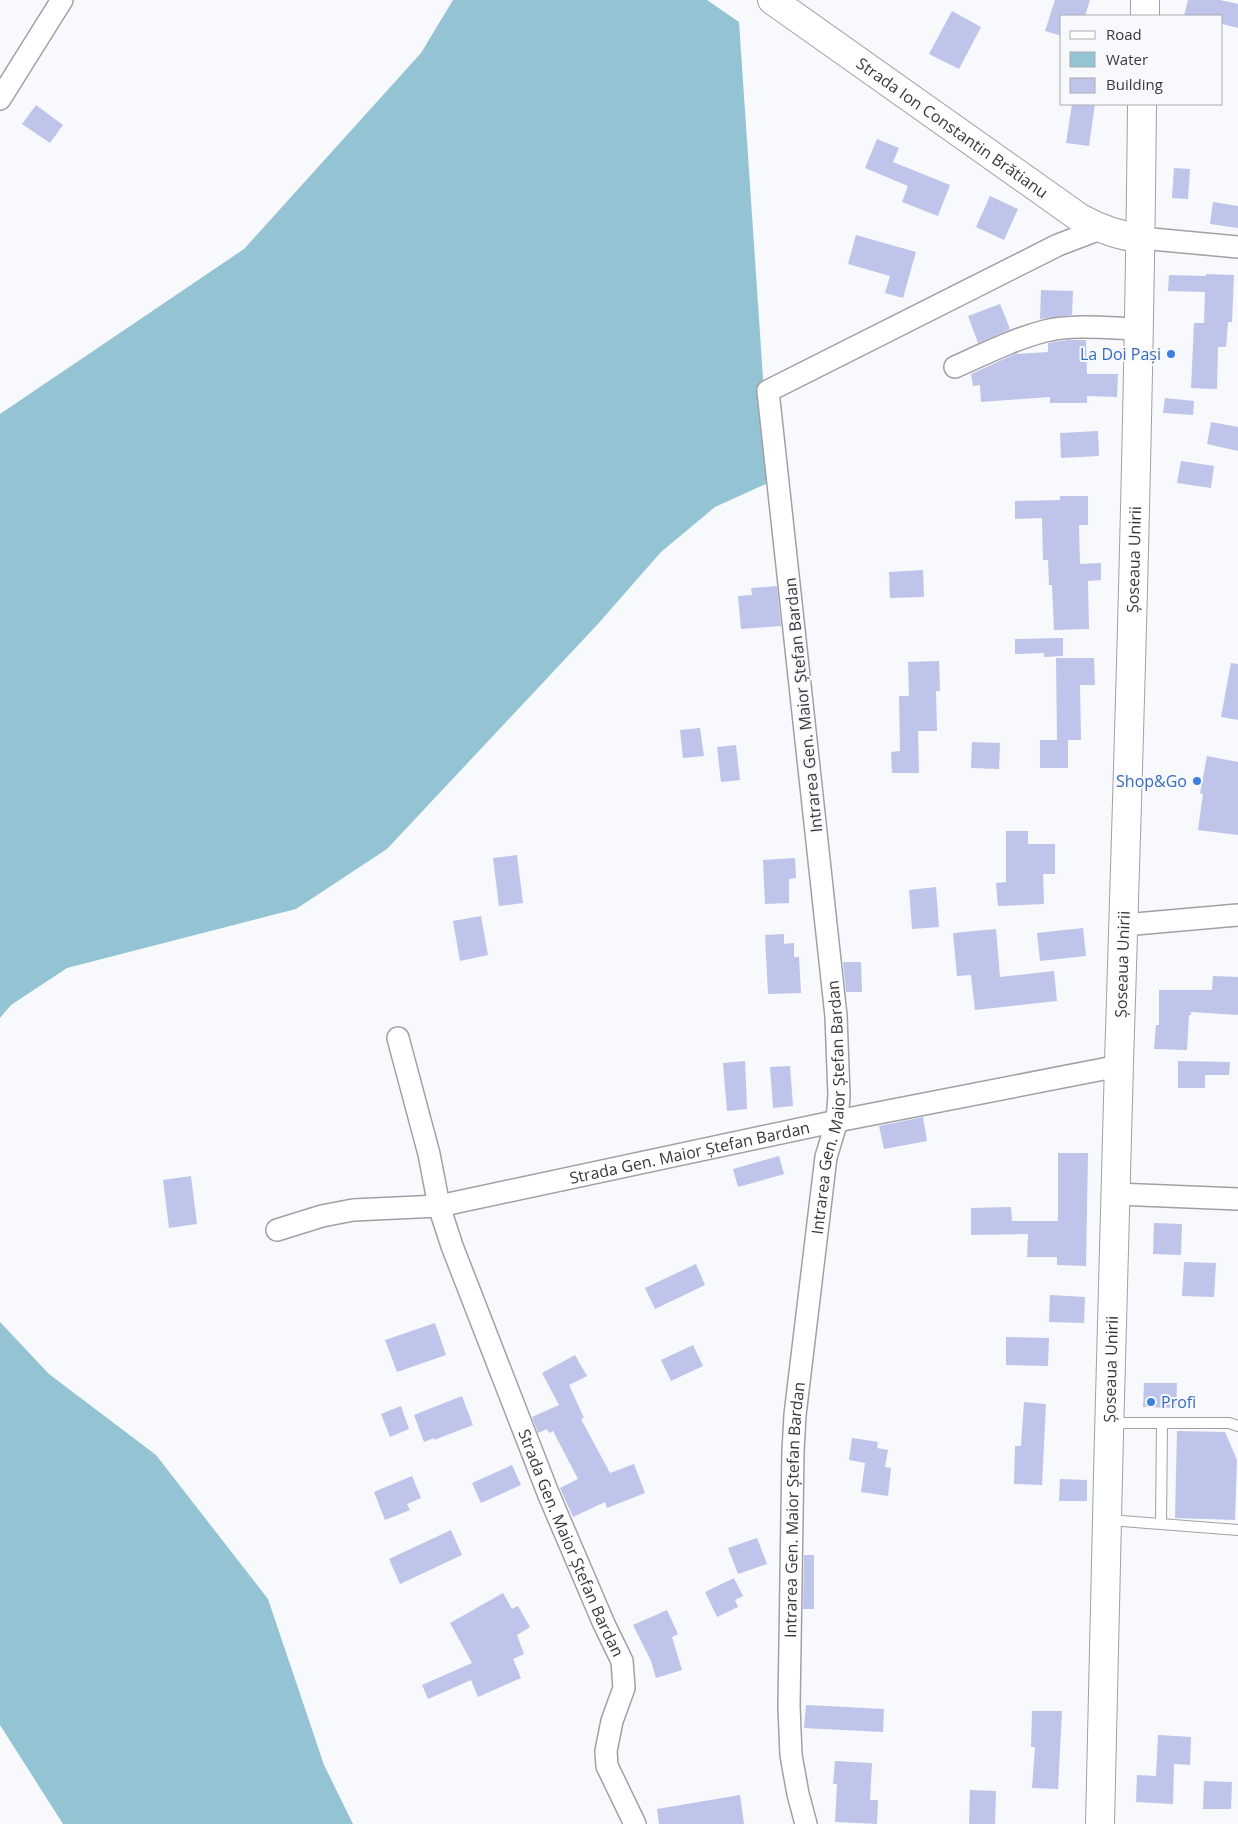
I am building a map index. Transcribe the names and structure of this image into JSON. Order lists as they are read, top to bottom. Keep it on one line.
{"streets":{"main road":["Strada Ion Constantin Brătianu","Șoseaua Unirii"],"street":["Intrarea Gen. Maior Ștefan Bardan","Strada Gen. Maior Ștefan Bardan"]},"crossings":[["Strada Ion Constantin Brătianu","Șoseaua Unirii"],["Strada Ion Constantin Brătianu","Intrarea Gen. Maior Ștefan Bardan"],["Șoseaua Unirii","Strada Gen. Maior Ștefan Bardan"],["Intrarea Gen. Maior Ștefan Bardan","Strada Gen. Maior Ștefan Bardan"]],"places":["La Doi Pași","Shop&Go","Profi"],"legend":["Road","Water","Building"]}
